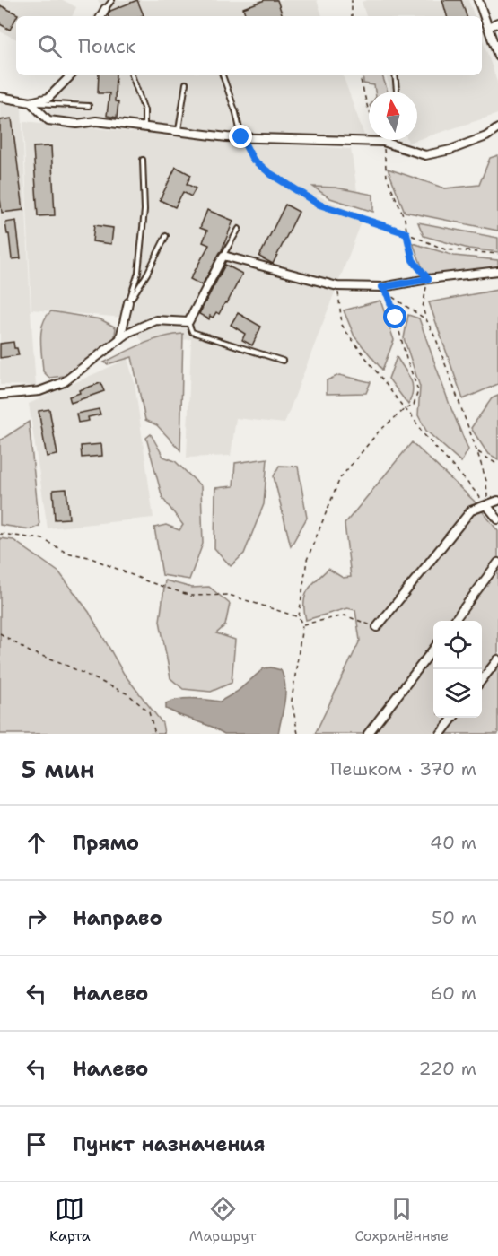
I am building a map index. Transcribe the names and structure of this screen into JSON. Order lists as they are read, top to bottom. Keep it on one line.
{"north":"top","page":{"search":"Поиск","heading":["5 мин","Пешком · 370 m"],"list":[["Прямо","40 m"],["Направо","50 m"],["Налево","60 m"],["Налево","220 m"],"Пункт назначения"],"nav":["Карта","Маршрут","Сохранённые"]}}
